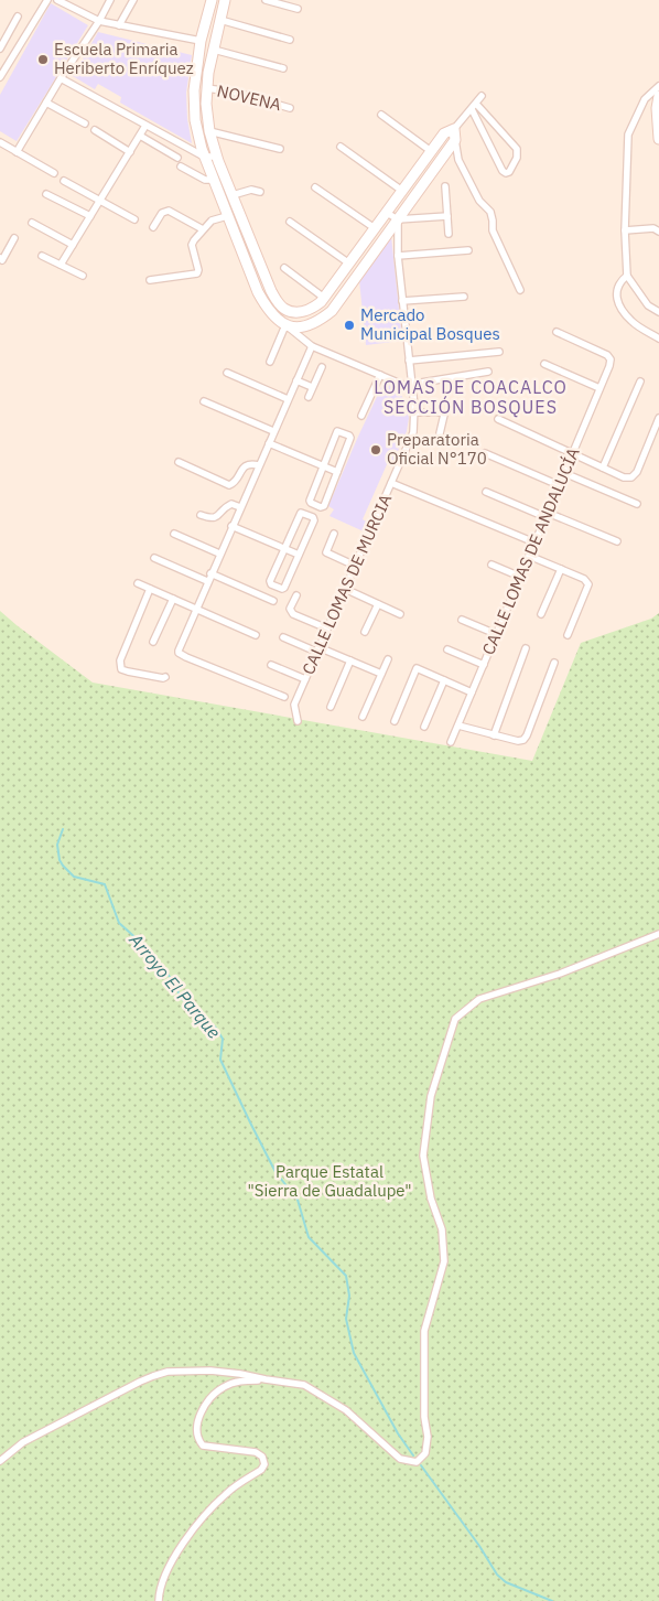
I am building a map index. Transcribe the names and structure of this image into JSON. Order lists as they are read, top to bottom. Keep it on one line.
{"streets":{"street":["NOVENA","CALLE LOMAS DE ANDALUCÍA","CALLE LOMAS DE MURCIA"]},"districts":["LOMAS DE COACALCO SECCIÓN BOSQUES"],"water":["Arroyo El Parque"],"parks":["Parque Estatal \"Sierra de Guadalupe\""],"places":["Escuela Primaria Heriberto Enríquez","Mercado Municipal Bosques","Preparatoria Oficial N°170"]}
